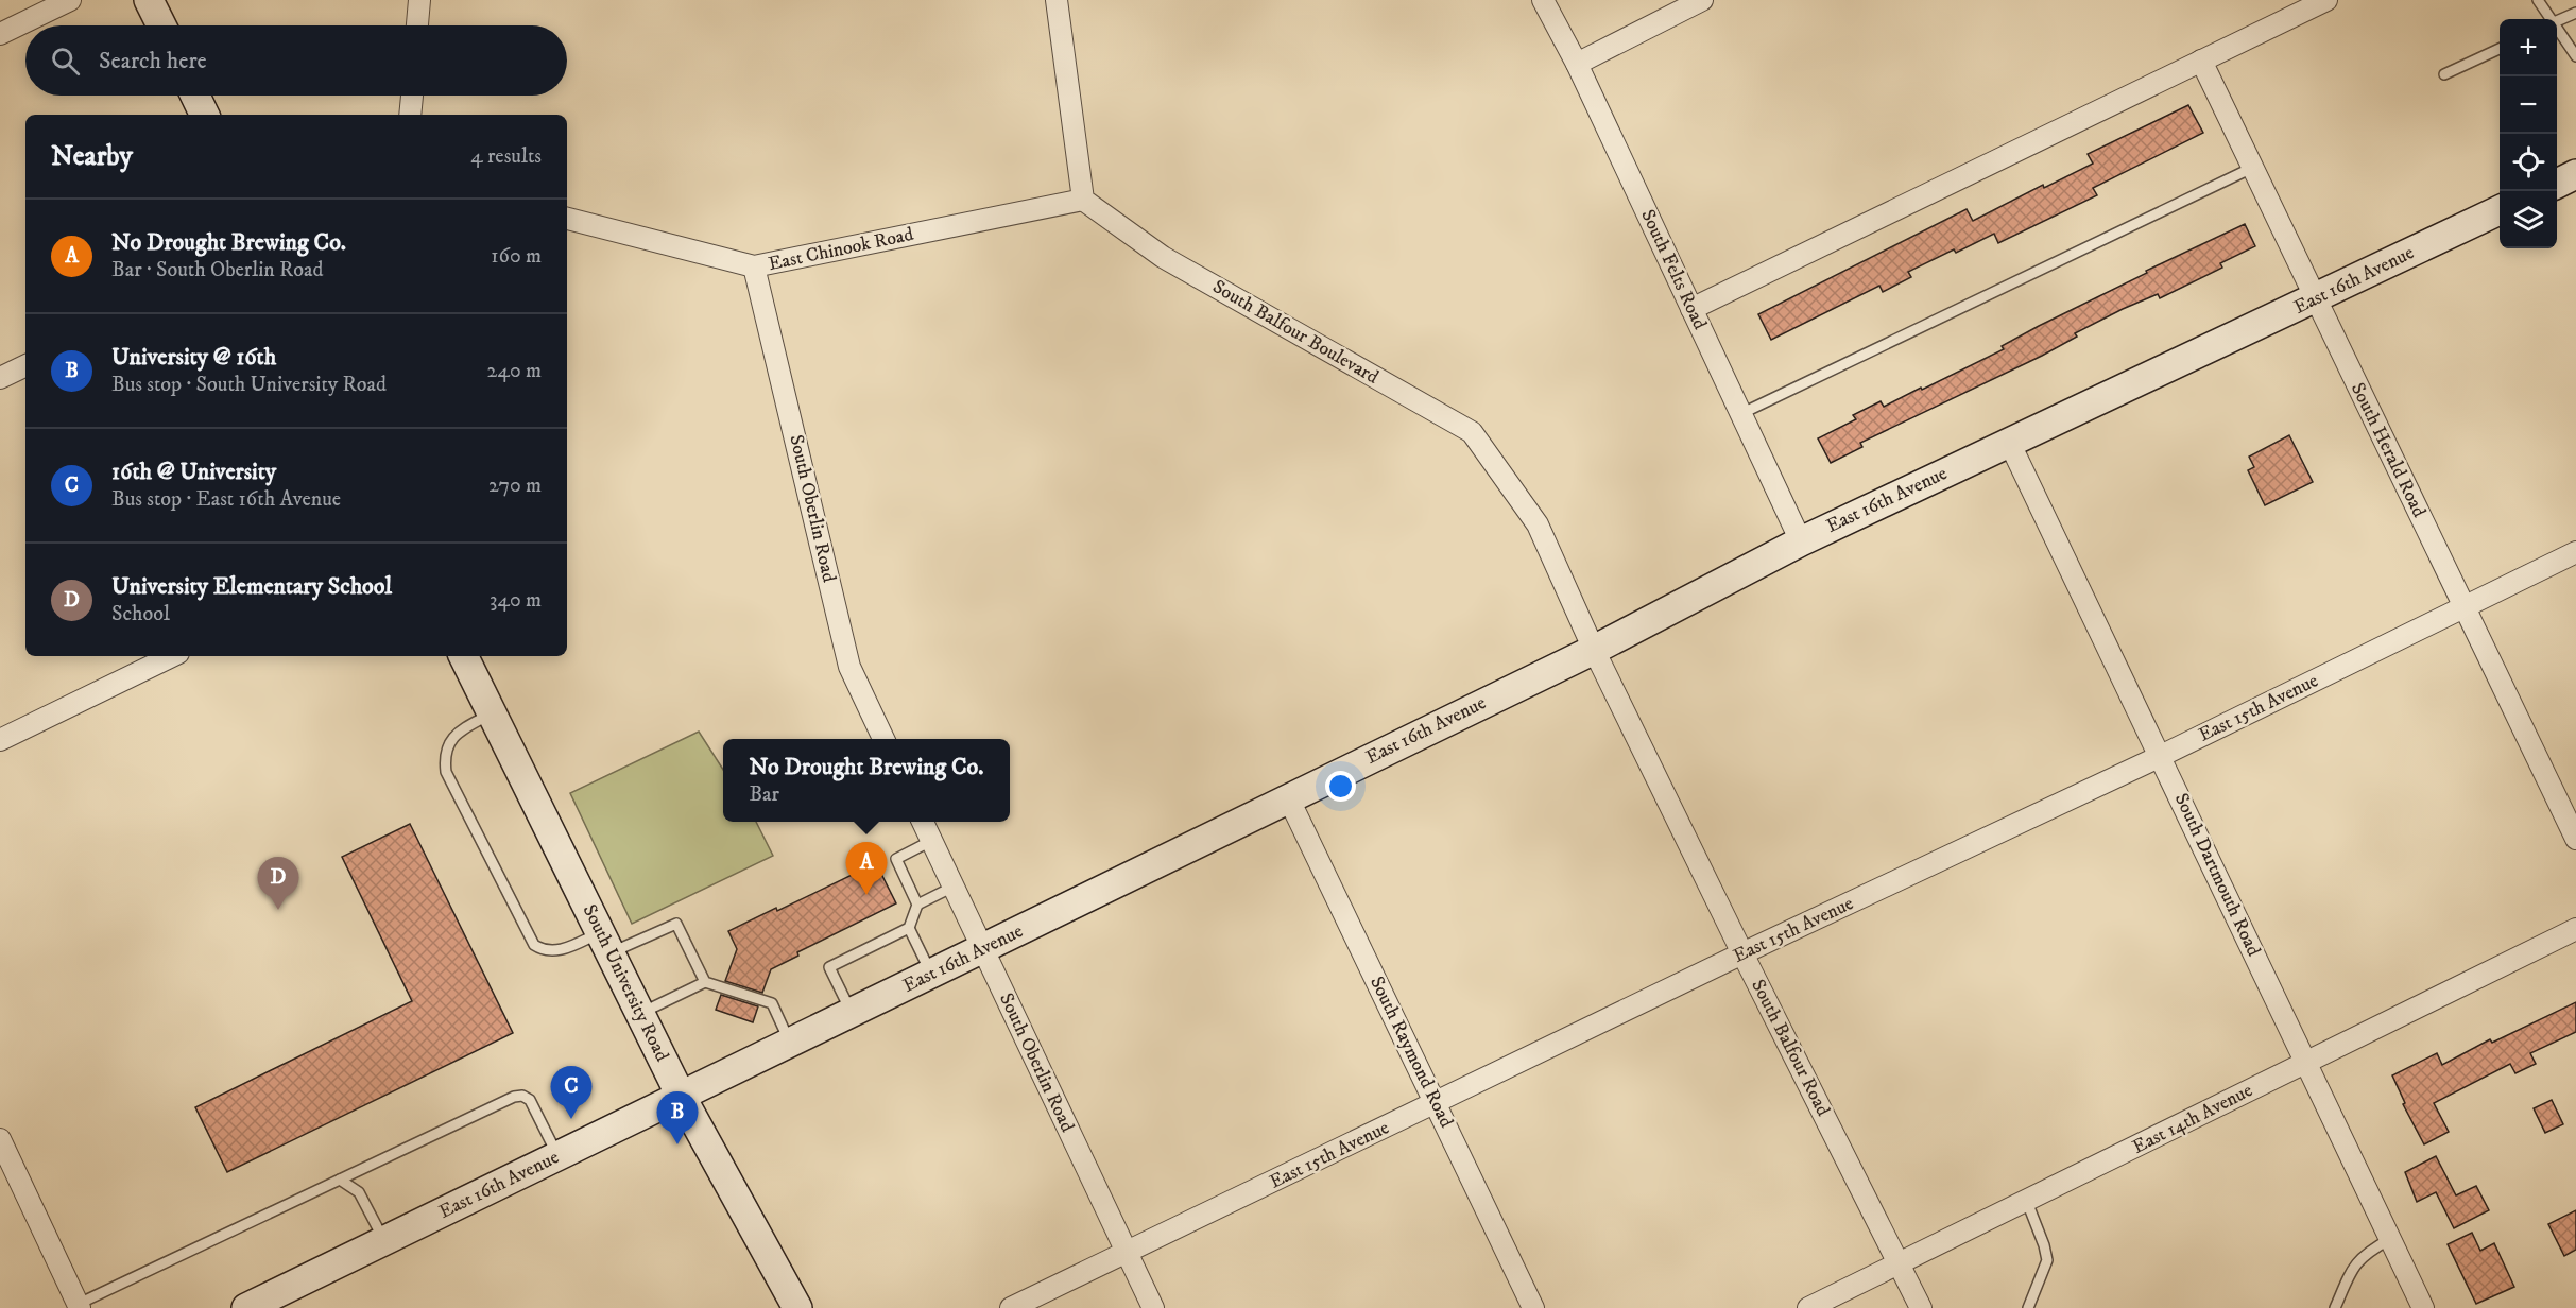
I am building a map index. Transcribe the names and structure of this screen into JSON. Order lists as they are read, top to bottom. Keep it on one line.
{"streets":{"main road":["East 16th Avenue","South University Road"],"street":["East Chinook Road","South Felts Road","South Balfour Boulevard","South Herald Road","South Oberlin Road","East 15th Avenue","South Dartmouth Road","South Balfour Road","South Raymond Road","East 14th Avenue"]},"crossings":[["East Chinook Road","South Balfour Boulevard"],["East Chinook Road","South Oberlin Road"],["South Felts Road","East 16th Avenue"],["East 16th Avenue","South Balfour Boulevard"],["East 16th Avenue","South Herald Road"],["East 16th Avenue","South Oberlin Road"],["East 16th Avenue","South Dartmouth Road"],["East 16th Avenue","South University Road"],["East 16th Avenue","South Balfour Road"],["East 16th Avenue","South Raymond Road"],["South Balfour Boulevard","South Balfour Road"],["South Herald Road","East 15th Avenue"],["South Oberlin Road","East 15th Avenue"],["East 15th Avenue","South Dartmouth Road"],["East 15th Avenue","South Balfour Road"],["East 15th Avenue","South Raymond Road"],["South Dartmouth Road","East 14th Avenue"],["South Balfour Road","East 14th Avenue"]],"page":{"map_buttons":["+","−"],"search":"Search here","heading":["Nearby","4 results"],"list":[{"mark":"A","name":"No Drought Brewing Co.","note":"Bar · South Oberlin Road","value":"160 m"},{"mark":"B","name":"University @ 16th","note":"Bus stop · South University Road","value":"240 m"},{"mark":"C","name":"16th @ University","note":"Bus stop · East 16th Avenue","value":"270 m"},{"mark":"D","name":"University Elementary School","note":"School","value":"340 m"}],"popup":["No Drought Brewing Co.","Bar"],"pins":["A","D","C","B"]}}
